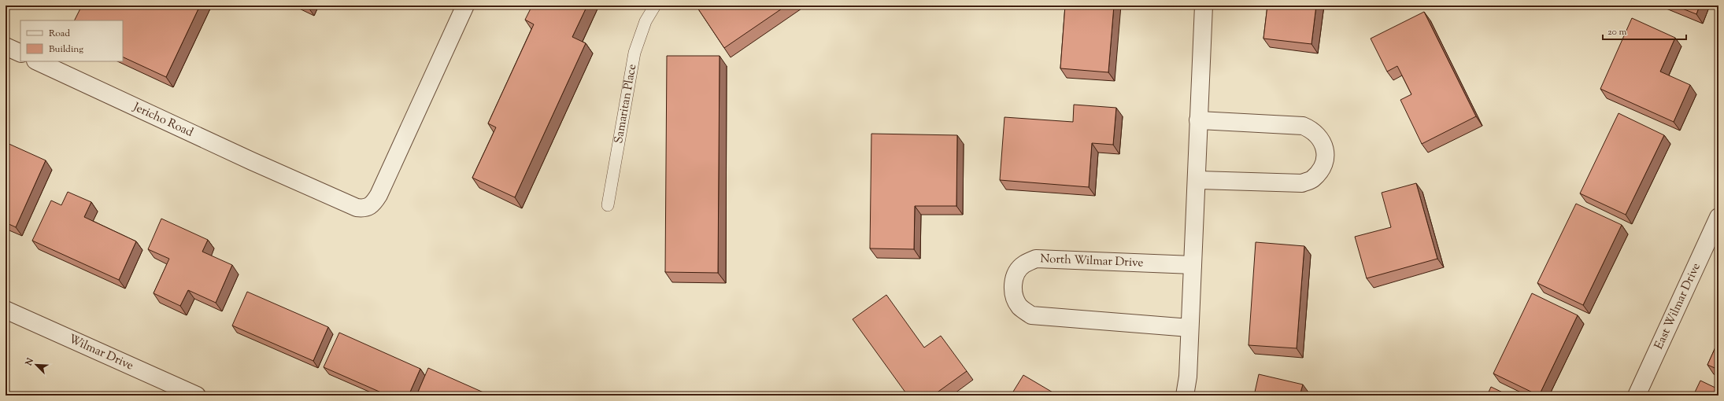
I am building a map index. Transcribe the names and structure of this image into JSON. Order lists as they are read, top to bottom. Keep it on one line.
{"streets":{"street":["Jericho Road","North Wilmar Drive","East Wilmar Drive","Wilmar Drive"],"lane":["Samaritan Place"]},"legend":["Road","Building"],"scale_bar":"20 m","north":"top left"}
